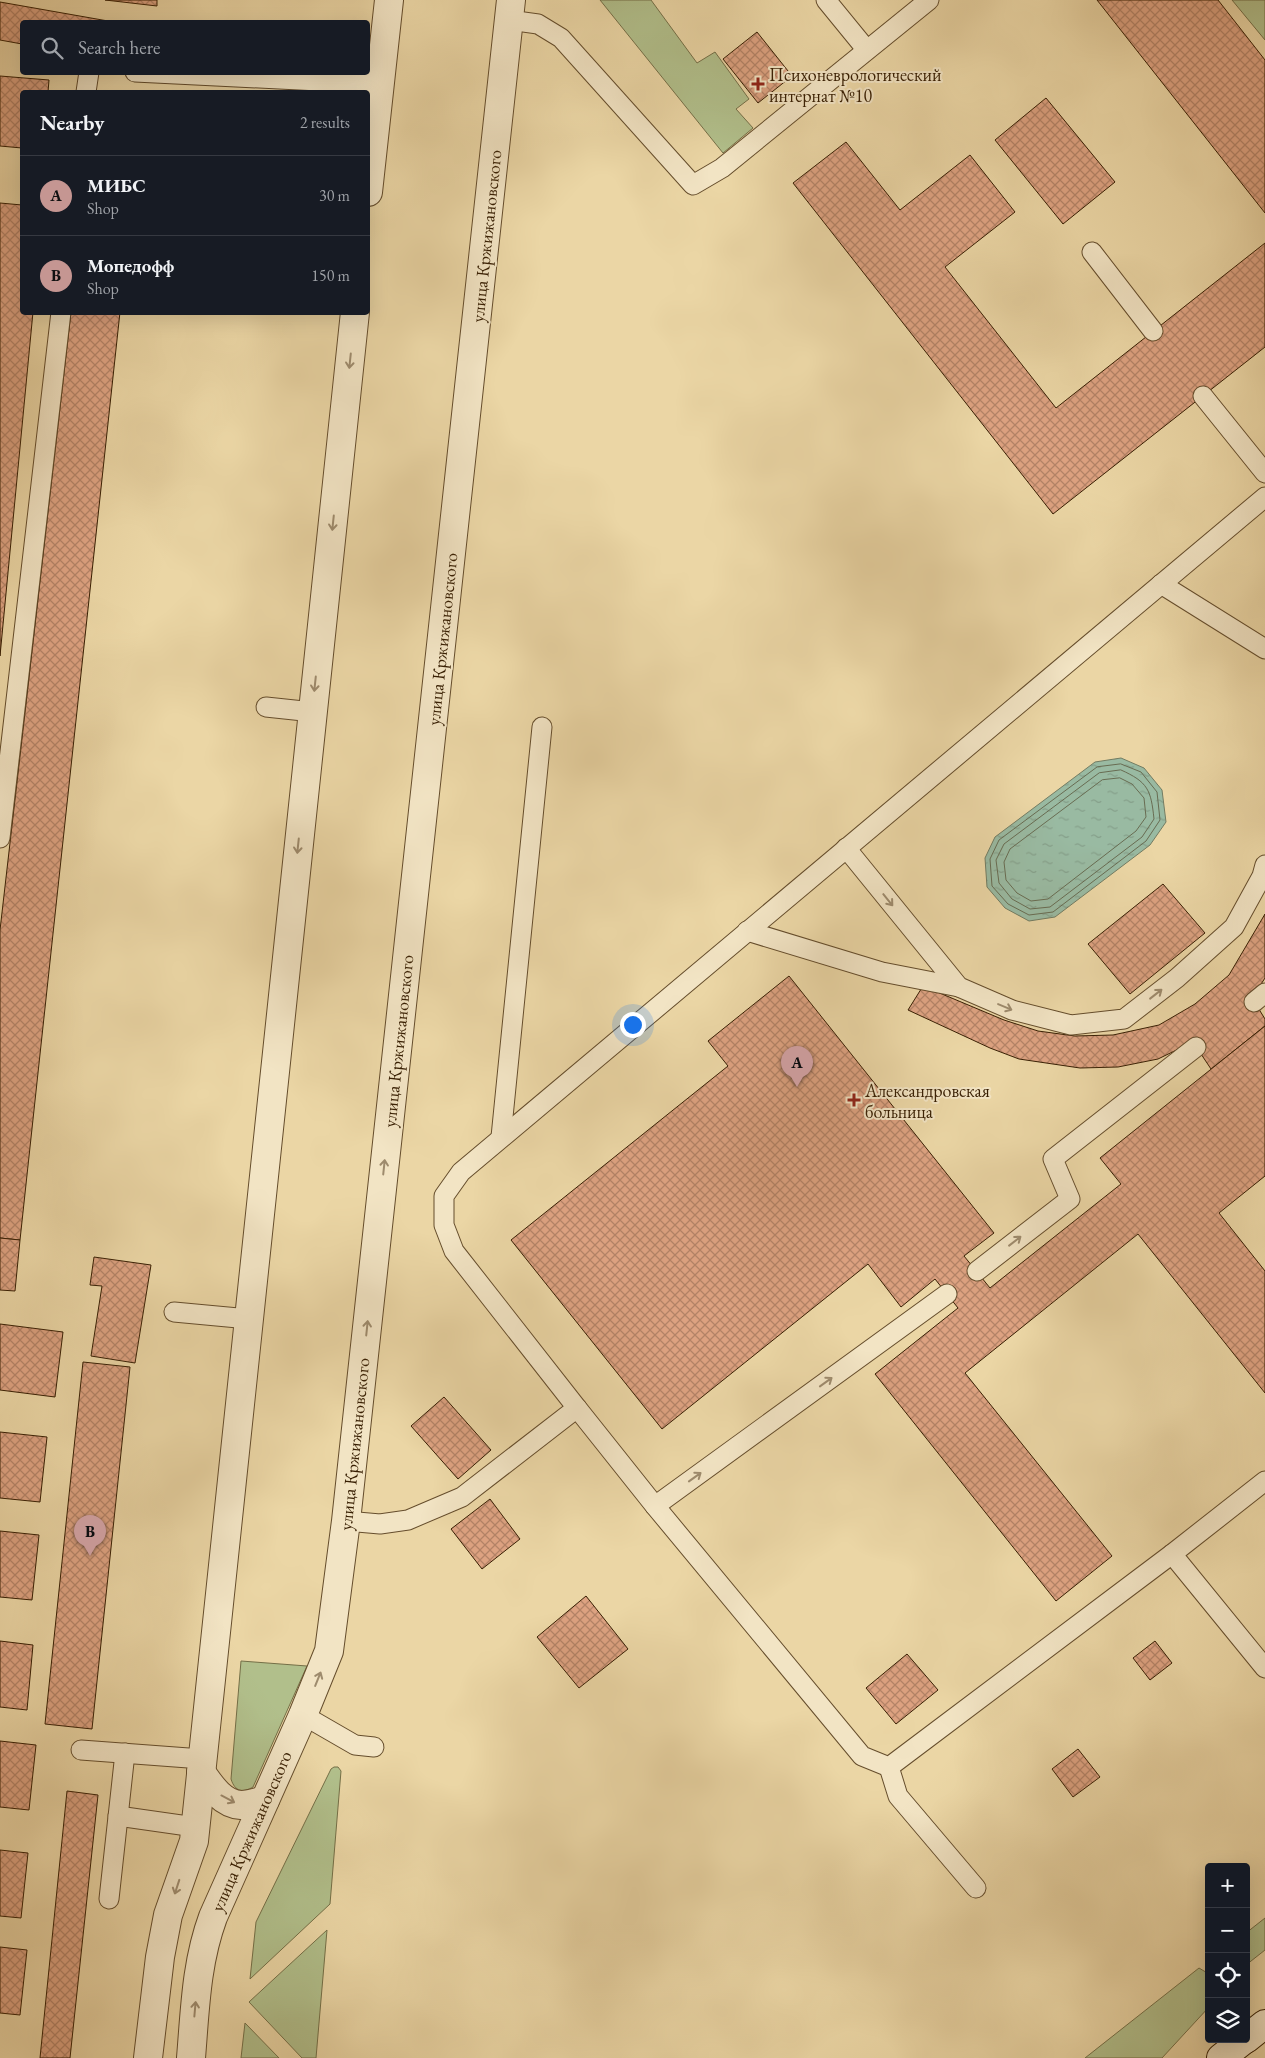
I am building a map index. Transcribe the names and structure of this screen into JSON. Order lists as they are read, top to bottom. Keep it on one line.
{"streets":{"street":["улица Кржижановского"]},"places":{"health":["Психоневрологический интернат №10","Александровская больница"]},"page":{"search":"Search here","heading":["Nearby","2 results"],"list":[{"mark":"A","name":"МИБС","note":"Shop","value":"30 m"},{"mark":"B","name":"Мопедофф","note":"Shop","value":"150 m"}],"pins":["A","B"],"map_buttons":["+","−"]}}
